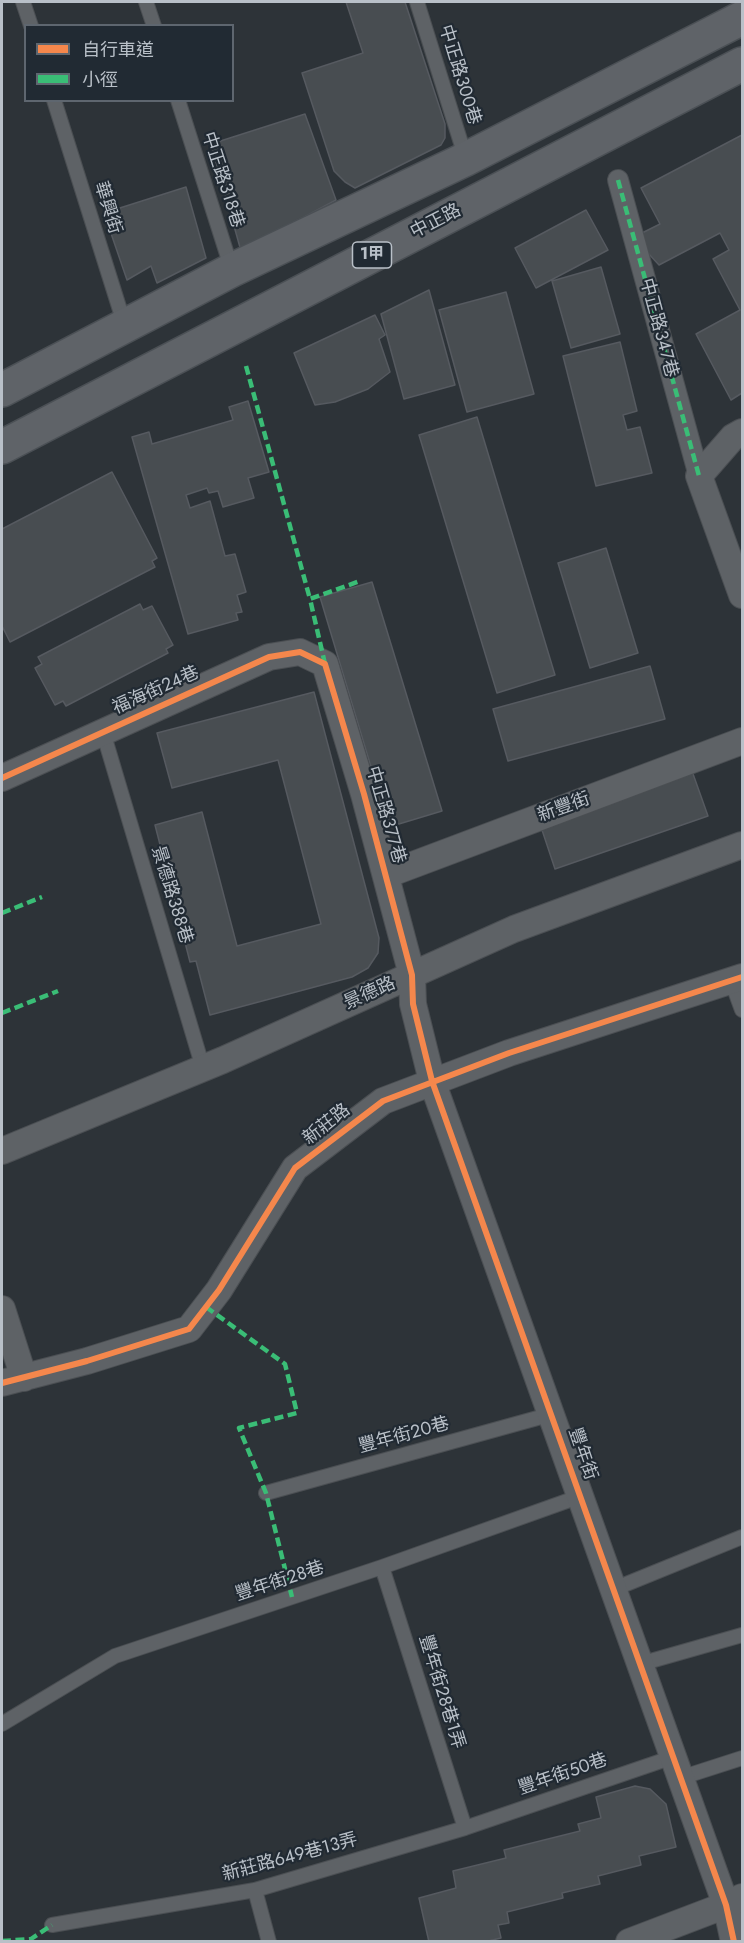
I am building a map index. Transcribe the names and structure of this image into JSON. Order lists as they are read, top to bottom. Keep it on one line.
{"streets":{"main road":["中正路","1甲"],"street":["中正路347巷","福海街24巷","新豐街","中正路377巷","景德路","新莊路","豐年街"],"lane":["中正路300巷","中正路318巷","華興街","景德路388巷","豐年街20巷","豐年街28巷","豐年街28巷1弄","豐年街50巷","新莊路649巷13弄"]},"crossings":[["中正路300巷","1甲"],["中正路318巷","1甲"],["華興街","1甲"],["福海街24巷","中正路377巷"],["福海街24巷","景德路388巷"],["新豐街","中正路377巷"],["中正路377巷","景德路"],["中正路377巷","豐年街"],["景德路388巷","景德路"],["景德路","豐年街"],["新莊路","豐年街"],["豐年街20巷","豐年街"],["豐年街","豐年街28巷"],["豐年街","豐年街50巷"],["豐年街28巷","豐年街28巷1弄"],["豐年街28巷1弄","豐年街50巷"],["豐年街28巷1弄","新莊路649巷13弄"],["豐年街50巷","新莊路649巷13弄"]],"legend":["自行車道","小徑"]}
